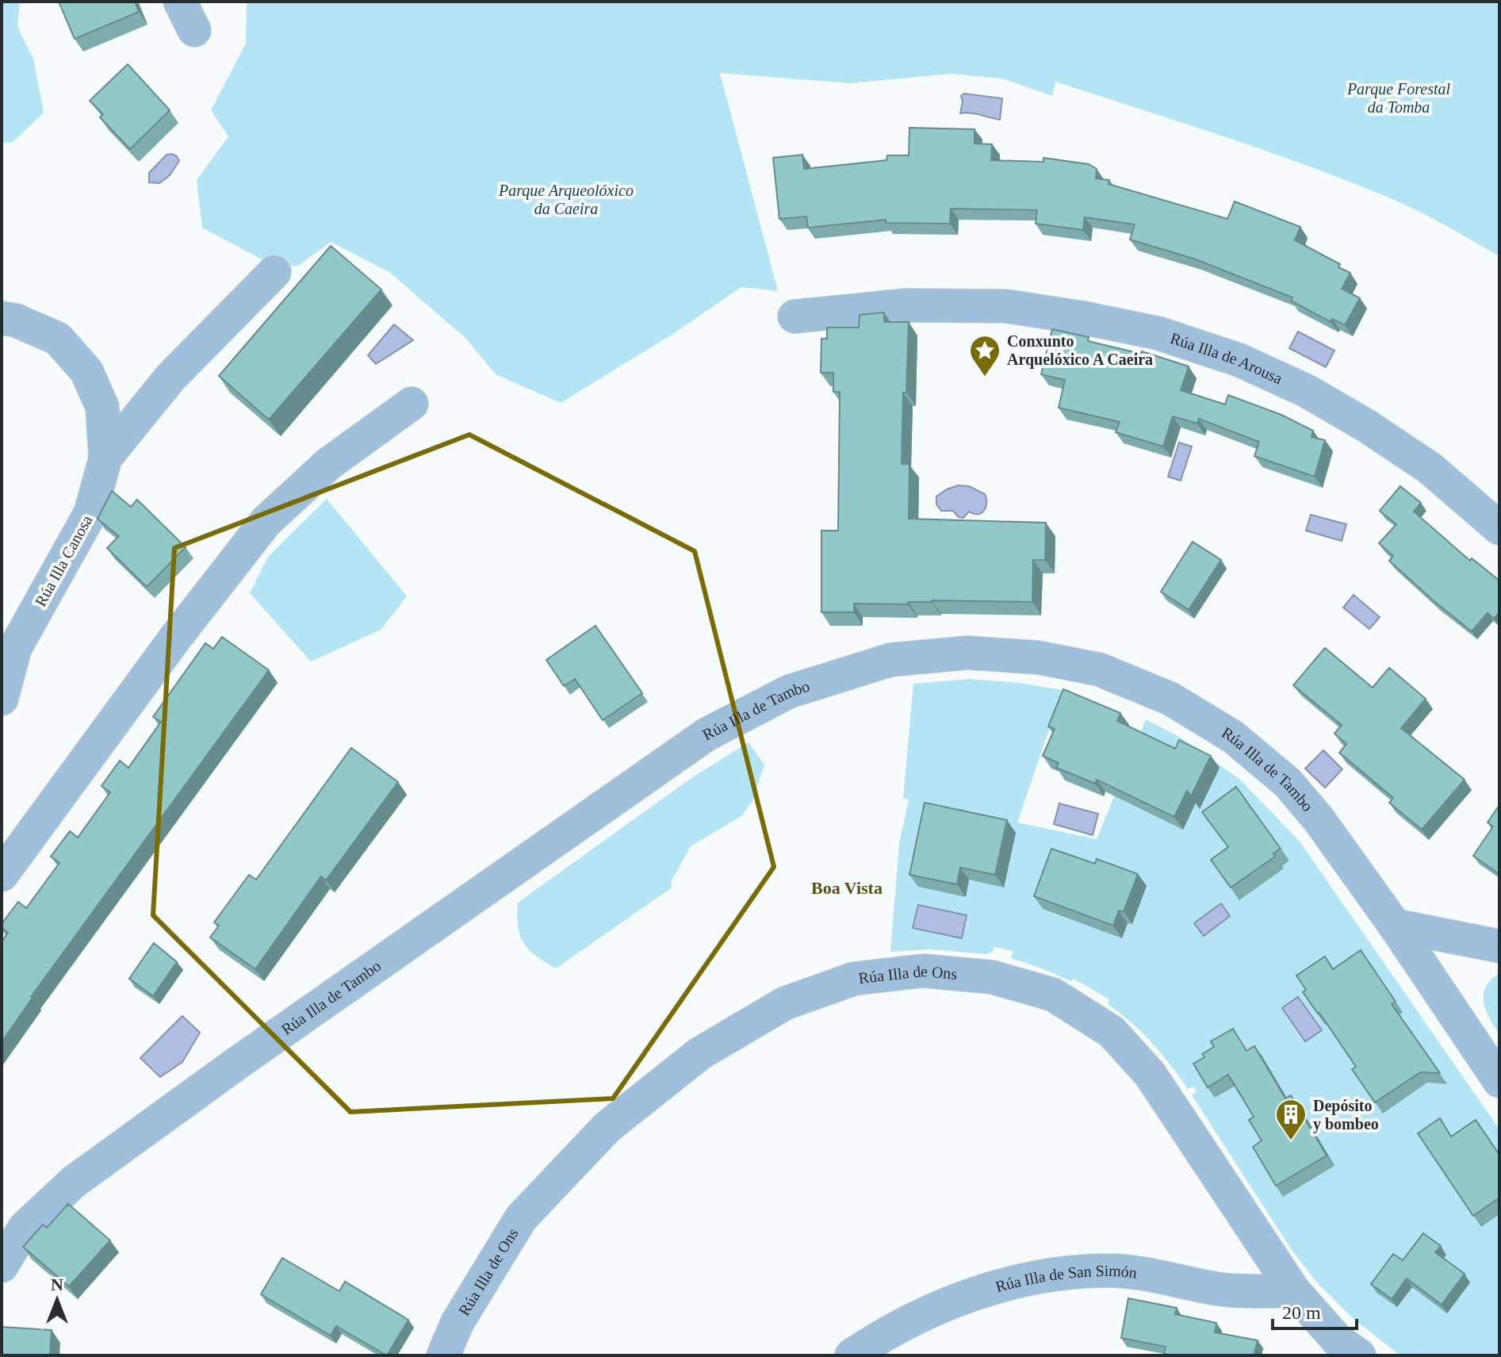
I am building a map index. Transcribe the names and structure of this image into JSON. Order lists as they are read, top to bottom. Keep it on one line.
{"streets":{"street":["Rúa Illa de Arousa","Rúa Illa Canosa","Rúa Illa de Tambo","Rúa Illa de Ons","Rúa Illa de San Simón"]},"crossings":[["Rúa Illa de Ons","Rúa Illa de San Simón"]],"districts":["Boa Vista"],"parks":["Parque Forestal da Tomba","Parque Arqueolóxico da Caeira"],"places":{"place":["Conxunto Arquelóxico A Caeira"],"building":["Depósito y bombeo"]},"scale_bar":"20 m","north":"top"}
